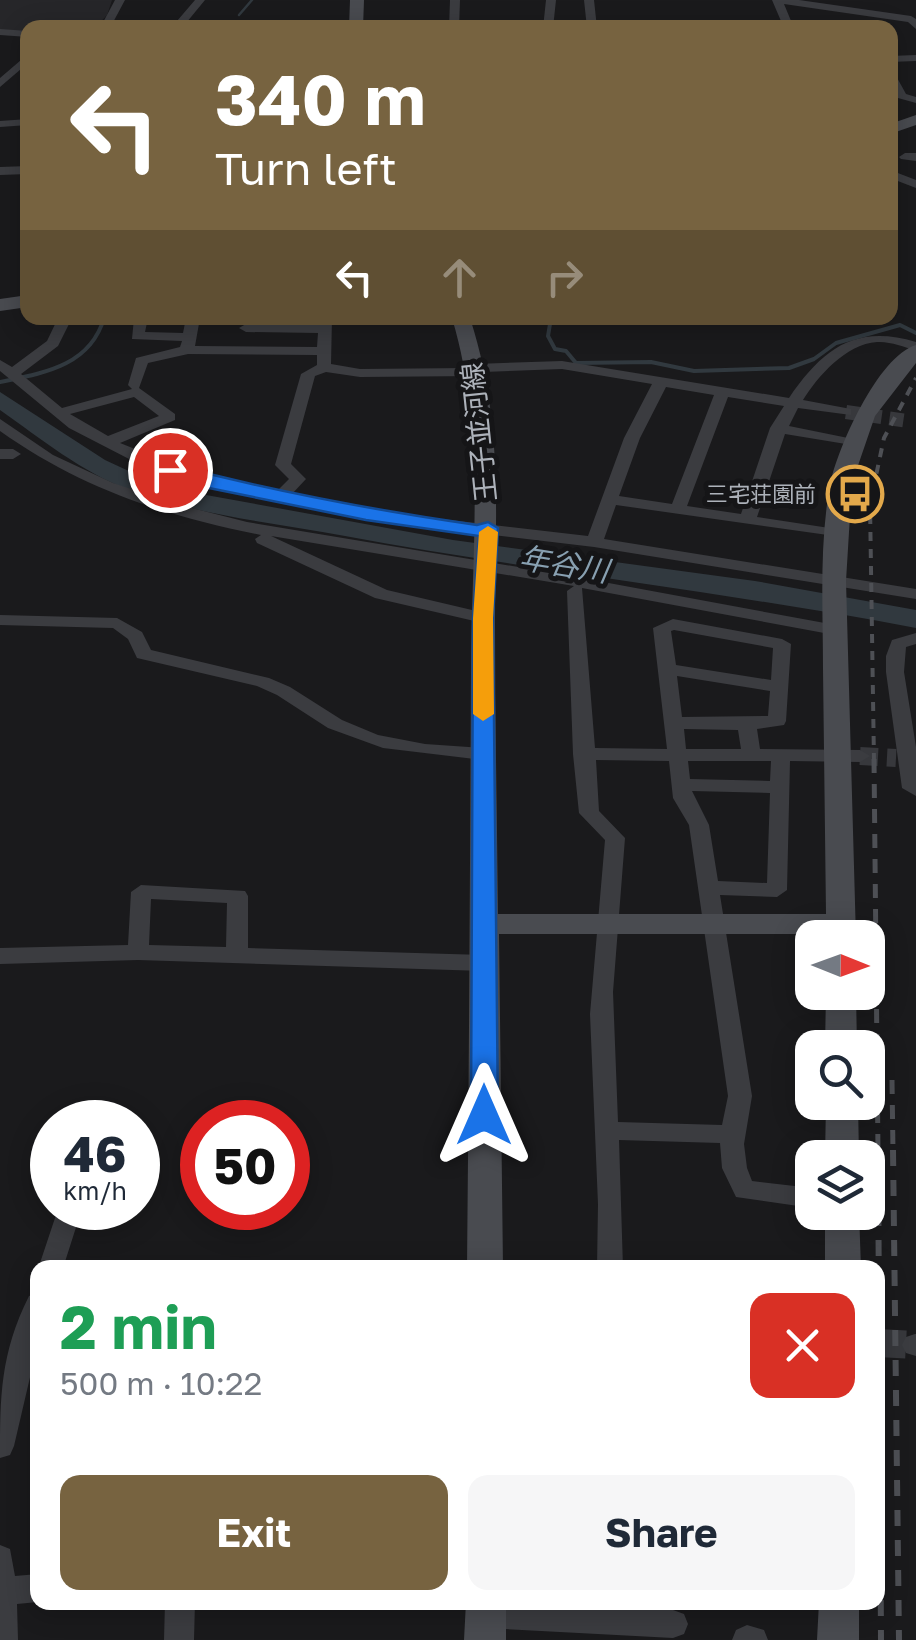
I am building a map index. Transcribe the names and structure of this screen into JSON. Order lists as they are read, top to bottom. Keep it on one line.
{"streets":{"street":["王子並河線"]},"water":["年谷川"],"places":{"bus stop":["三宅荘園前"]},"north":"right","page":{"turn":["340 m","Turn left"],"speed":"46 km/h","limit":"50","heading":["2 min","500 m · 10:22"],"buttons":["Exit","Share"]}}
